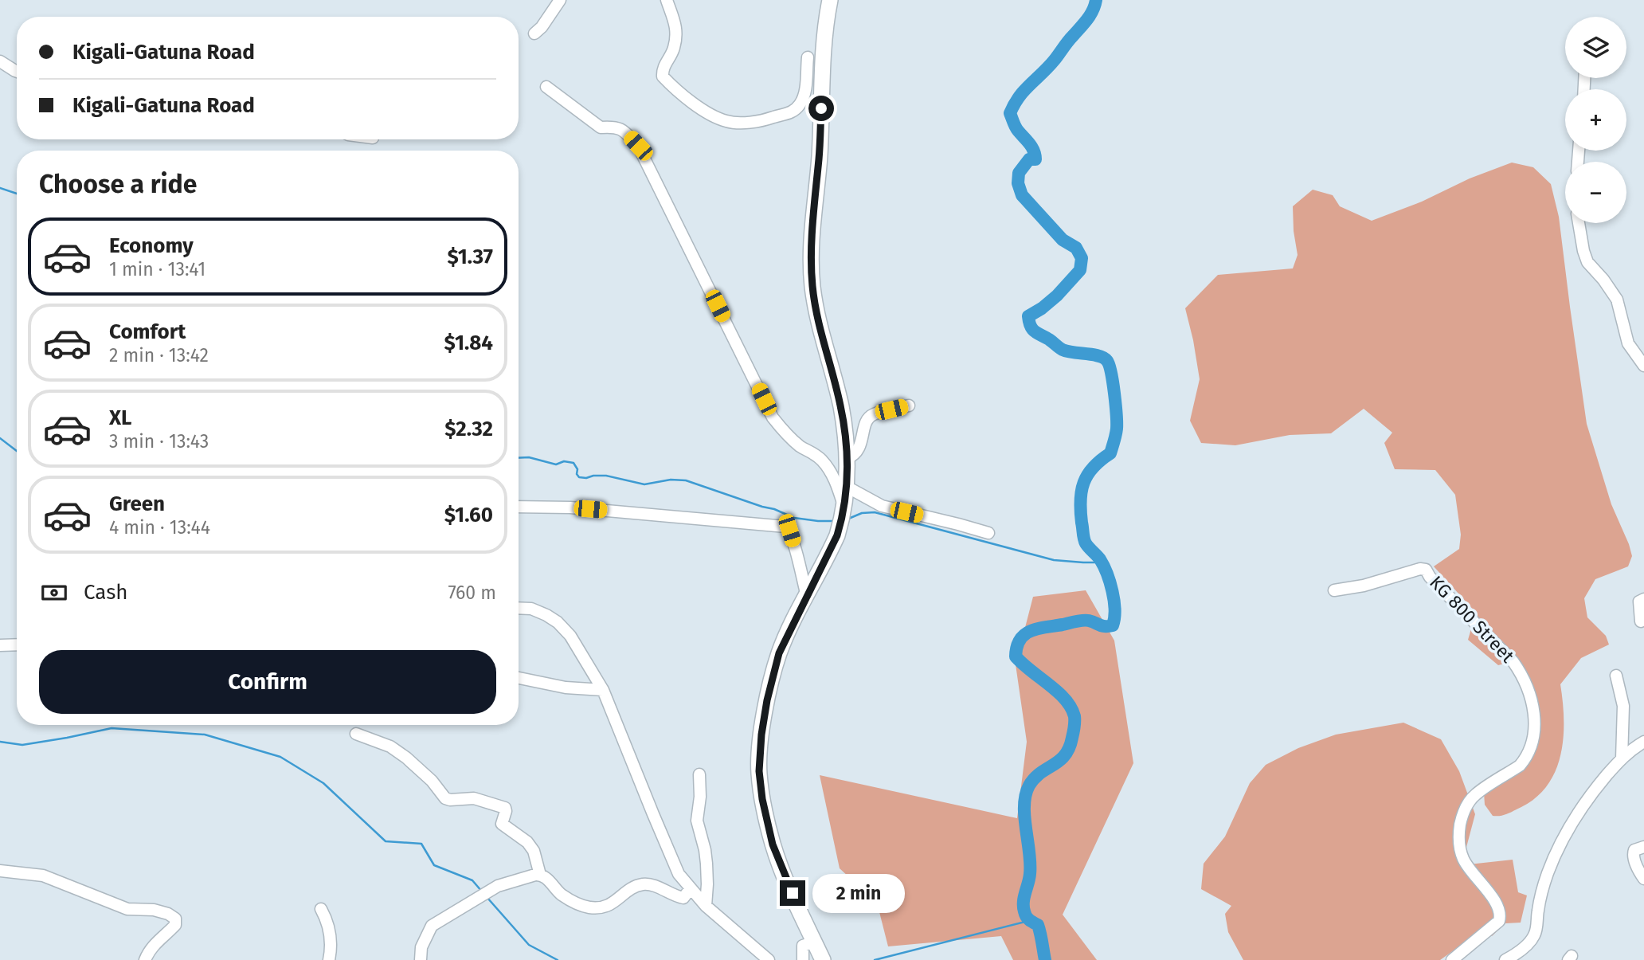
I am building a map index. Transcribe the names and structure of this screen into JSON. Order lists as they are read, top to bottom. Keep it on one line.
{"streets":{"street":["KG 800 Street"]},"page":{"map_buttons":["+","−"],"banner":["Kigali-Gatuna Road","Kigali-Gatuna Road"],"heading":"Choose a ride","list":[{"name":"Economy","note":"1 min · 13:41","value":"$1.37"},{"name":"Comfort","note":"2 min · 13:42","value":"$1.84"},{"name":"XL","note":"3 min · 13:43","value":"$2.32"},{"name":"Green","note":"4 min · 13:44","value":"$1.60"}],"pay":["Cash","760 m"],"buttons":"Confirm","bubble":"2 min"}}
